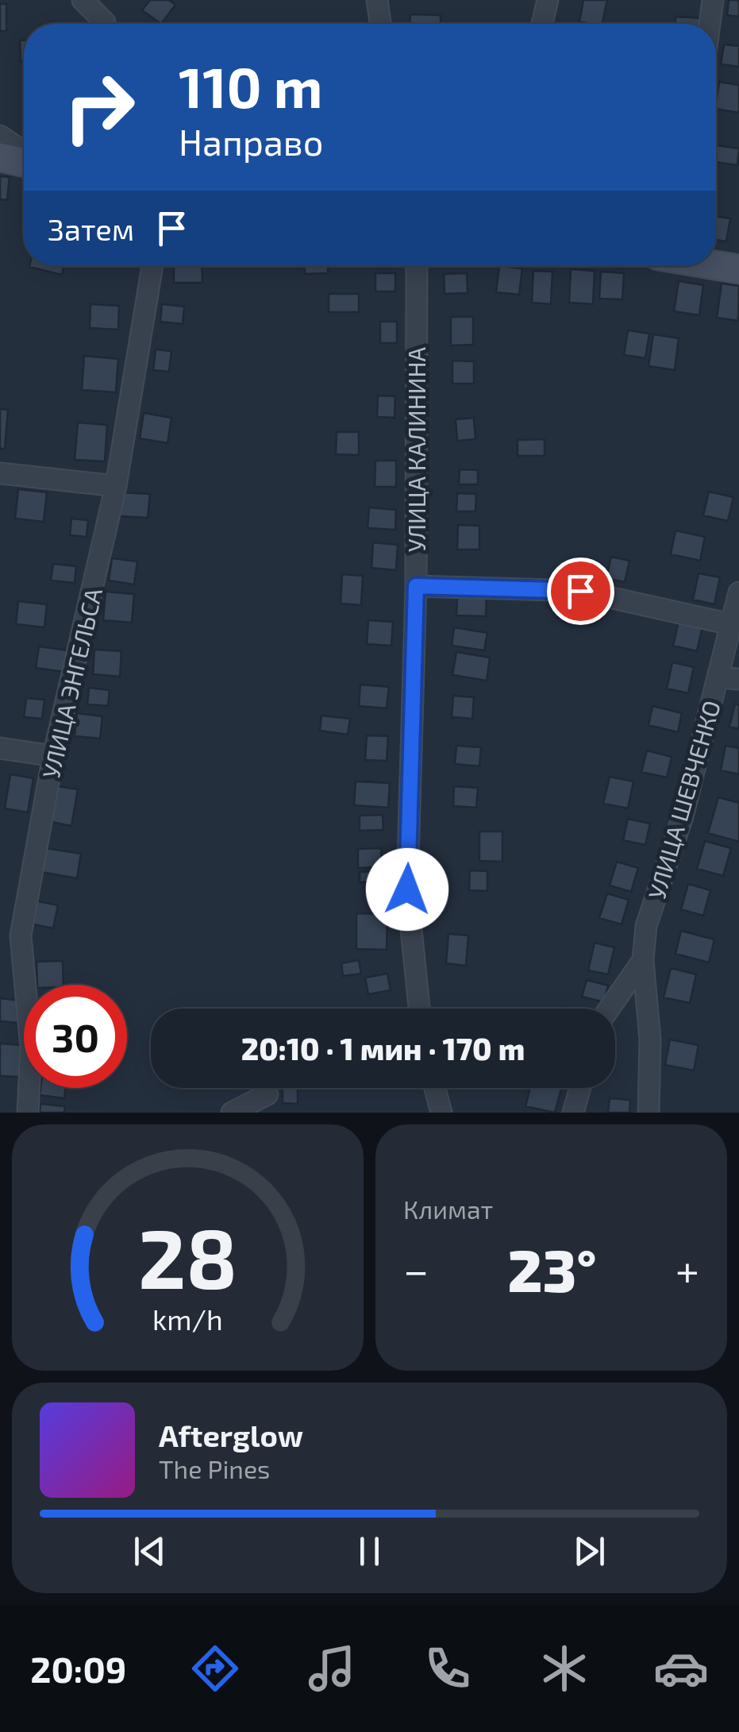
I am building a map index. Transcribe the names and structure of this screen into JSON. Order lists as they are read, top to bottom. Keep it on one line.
{"streets":{"street":["УЛИЦА КАЛИНИНА","УЛИЦА ЭНГЕЛЬСА","УЛИЦА ШЕВЧЕНКО"]},"page":{"turn":["110 m","Направо"],"then":"Затем","limit":"30","trip":"20:10 · 1 мин · 170 m","tile":"Климат","heat":["−","23°","+"],"song":["Afterglow","The Pines"],"tabs":"20:09","gauge":["28","km/h"]}}
